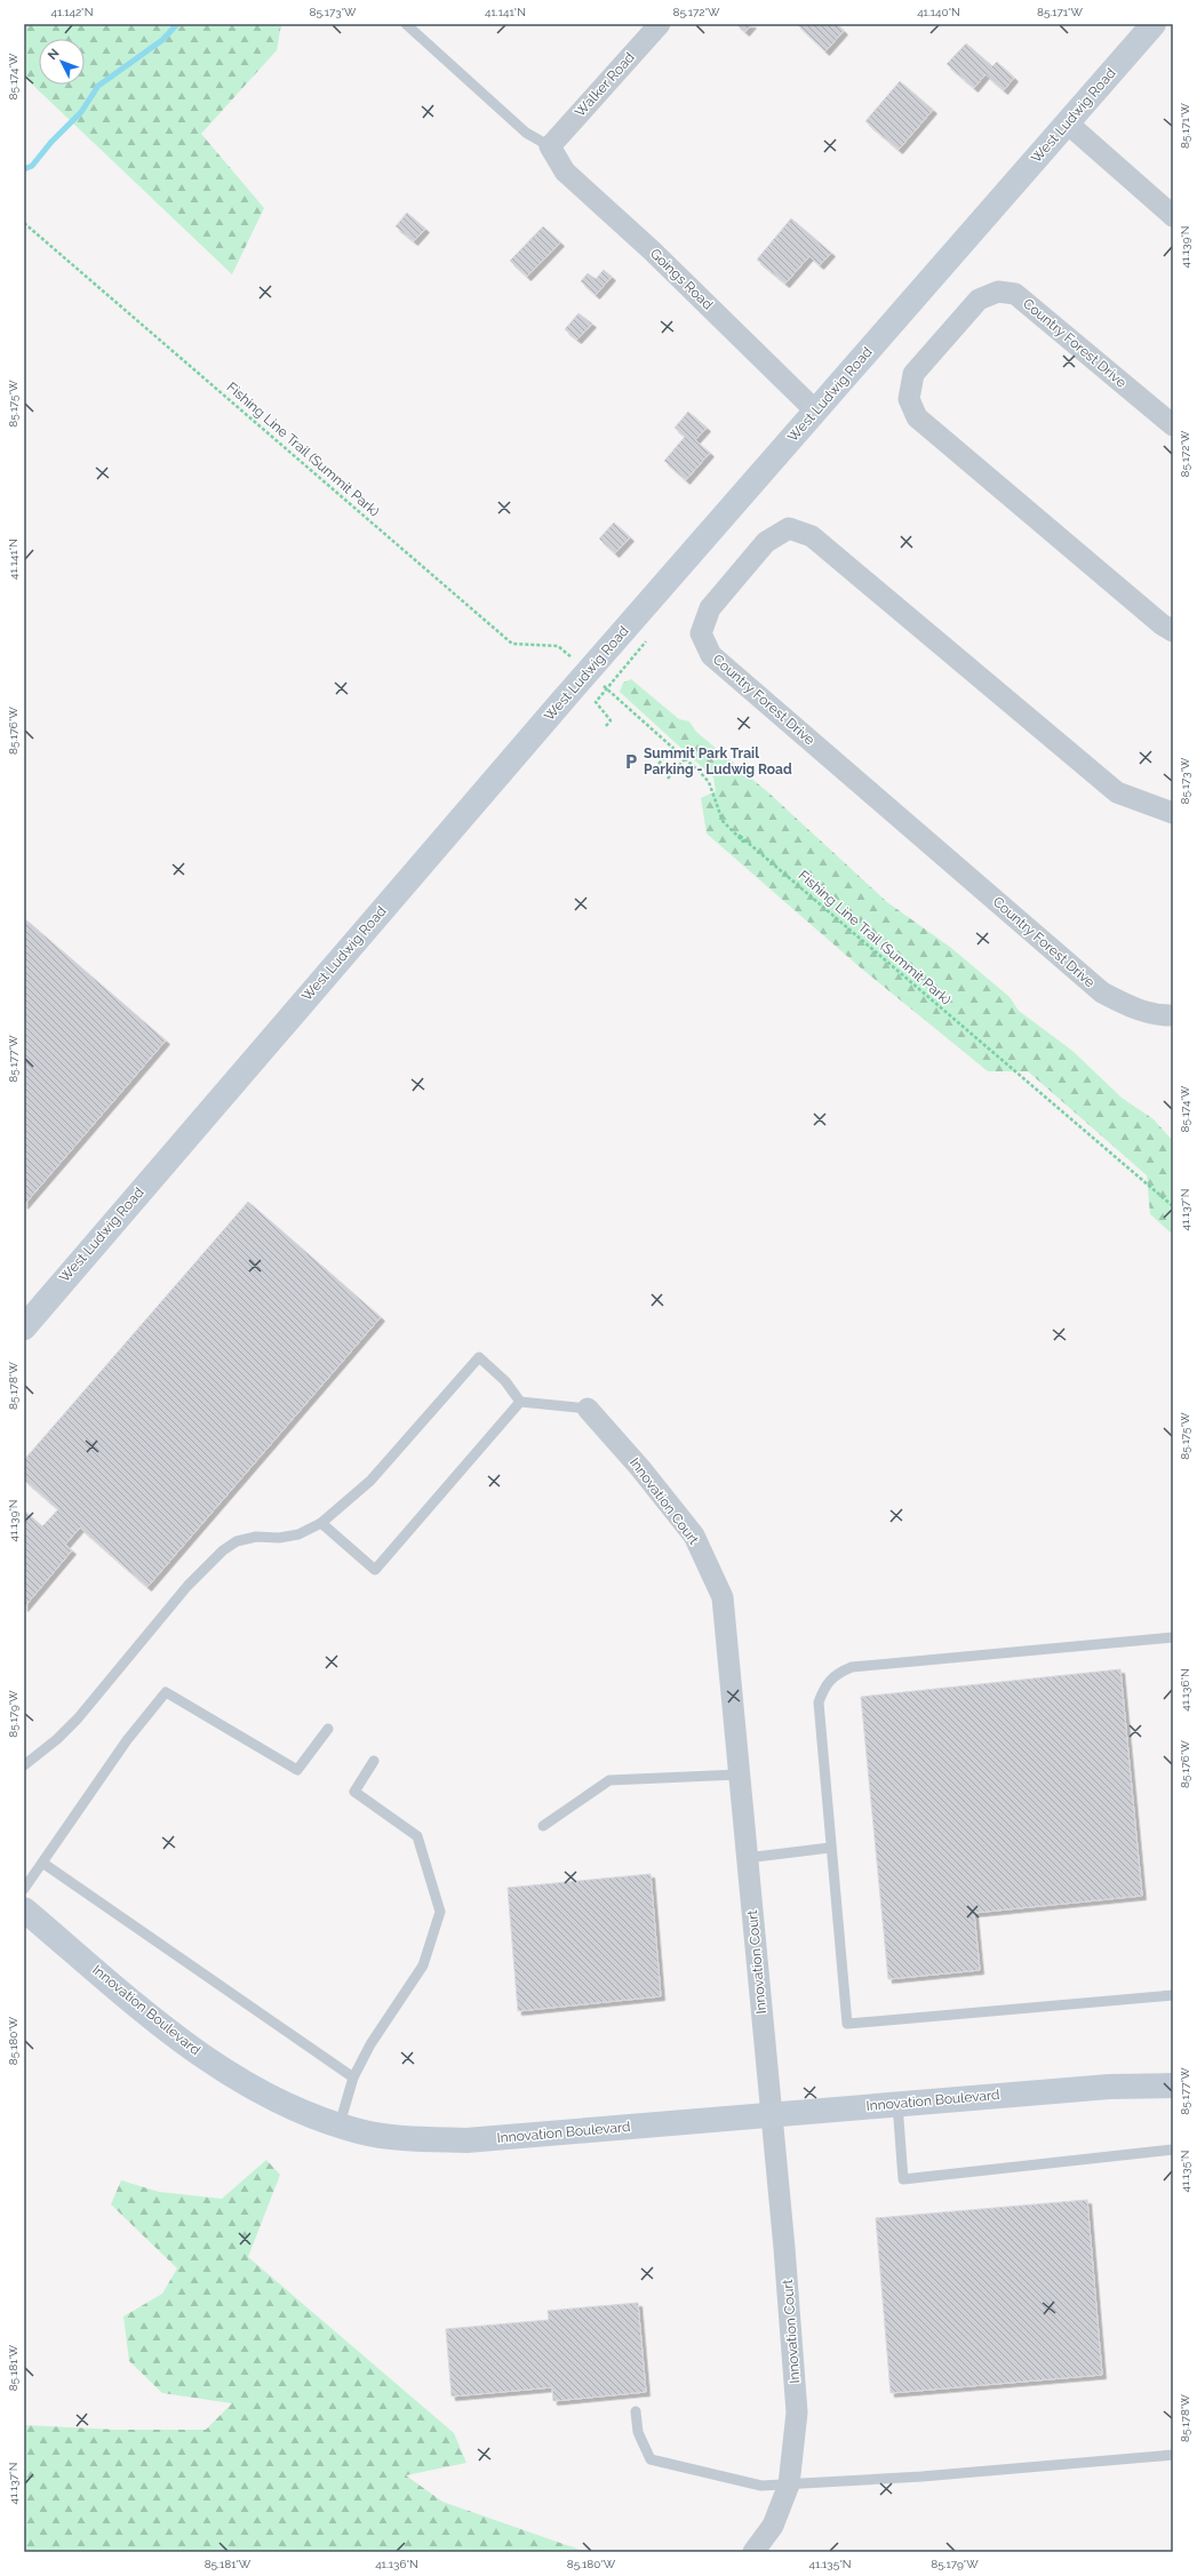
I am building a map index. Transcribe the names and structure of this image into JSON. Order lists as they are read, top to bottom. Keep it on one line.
{"streets":{"main road":["West Ludwig Road","Innovation Boulevard"],"street":["Walker Road","Goings Road","Country Forest Drive","Innovation Court"],"path":["Fishing Line Trail (Summit Park)"]},"crossings":[["Walker Road","Goings Road"],["West Ludwig Road","Goings Road"],["Innovation Court","Innovation Boulevard"]],"places":{"parking":["Summit Park Trail Parking - Ludwig Road"]},"north":"top left","coordinates":["41.142°N","85.173°W","41.141°N","85.172°W","41.140°N","85.171°W","85.174°W","41.139°N","85.175°W","85.176°W","85.177°W","41.137°N","85.178°W","41.136°N","85.179°W","85.180°W","41.135°N","85.181°W"]}
